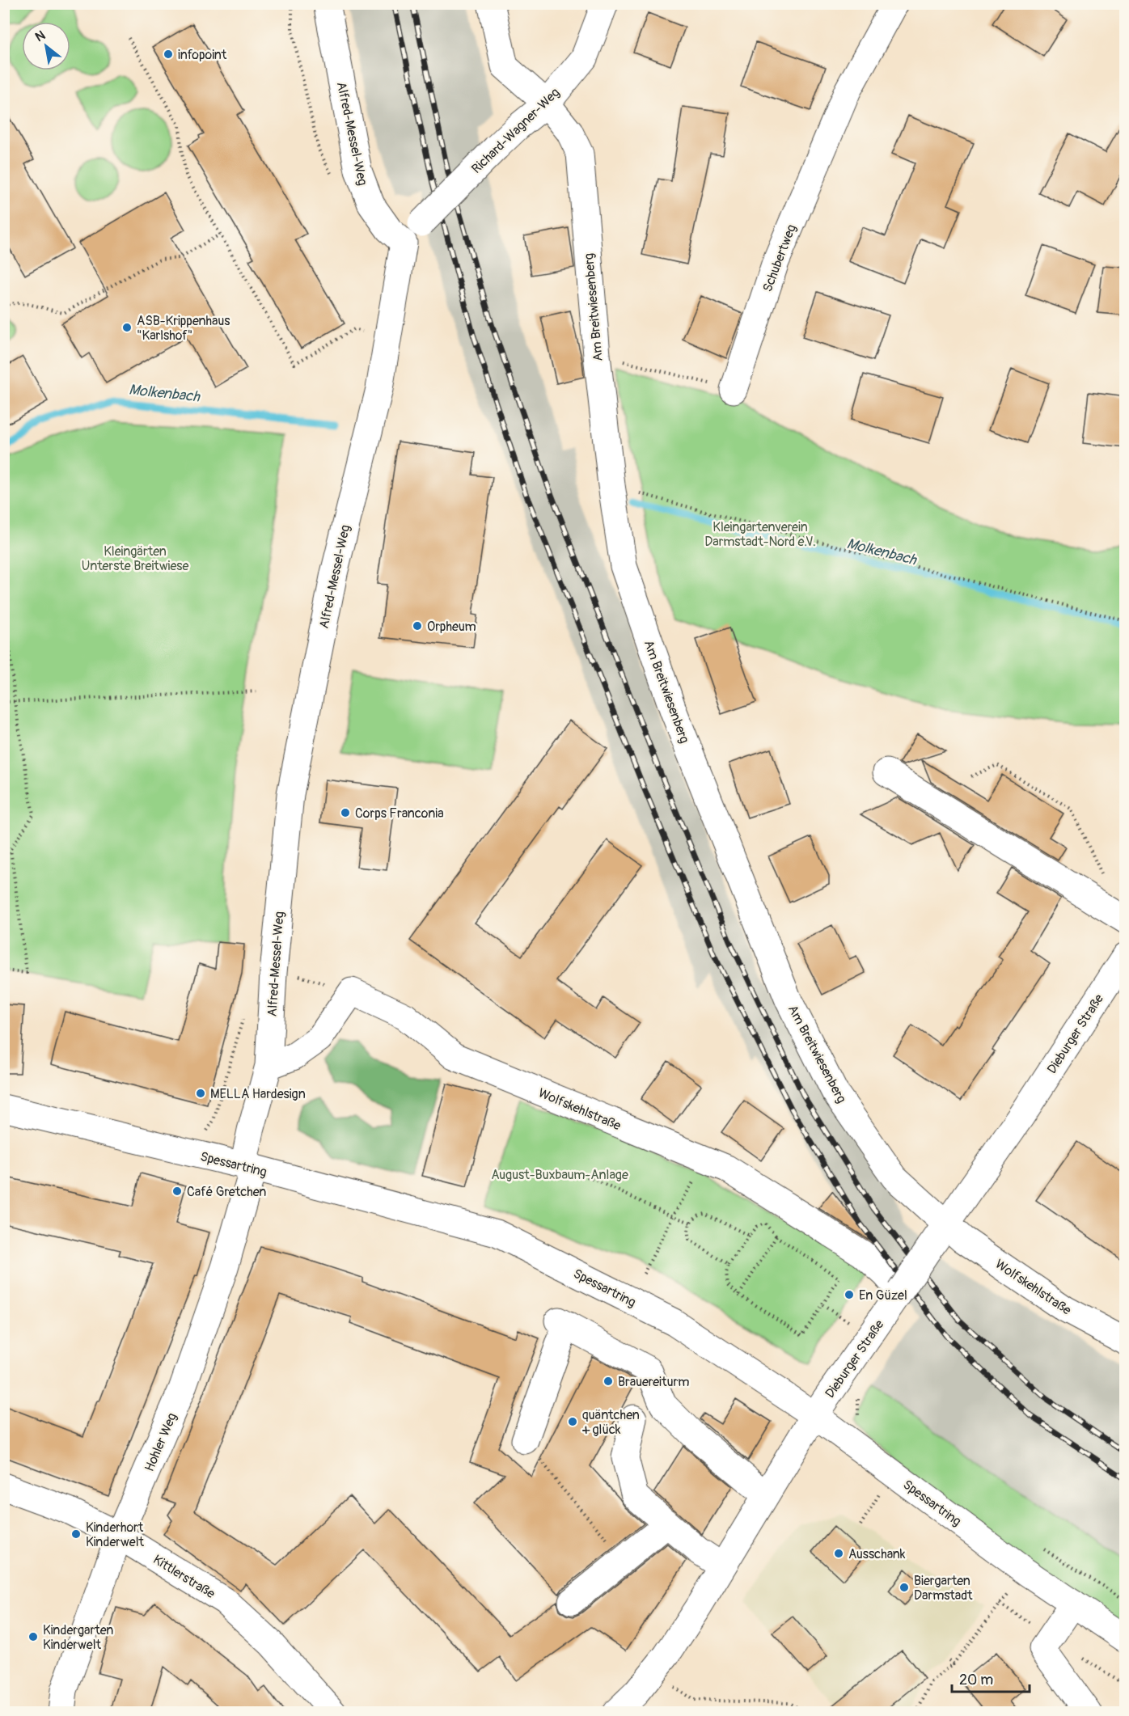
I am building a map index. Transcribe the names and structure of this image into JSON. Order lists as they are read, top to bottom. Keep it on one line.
{"streets":{"street":["Richard-Wagner-Weg","Alfred-Messel-Weg","Schubertweg","Am Breitwiesenberg","Dieburger Straße","Wolfskehlstraße","Spessartring","Hohler Weg","Kittlerstraße"]},"crossings":[["Richard-Wagner-Weg","Alfred-Messel-Weg"],["Richard-Wagner-Weg","Am Breitwiesenberg"],["Alfred-Messel-Weg","Spessartring"],["Alfred-Messel-Weg","Hohler Weg"],["Am Breitwiesenberg","Dieburger Straße"],["Am Breitwiesenberg","Wolfskehlstraße"],["Dieburger Straße","Wolfskehlstraße"],["Dieburger Straße","Spessartring"],["Spessartring","Hohler Weg"],["Hohler Weg","Kittlerstraße"]],"water":["Molkenbach"],"parks":["Kleingartenverein Darmstadt-Nord e.V.","Kleingärten Unterste Breitwiese","August-Buxbaum-Anlage"],"places":["infopoint","ASB-Krippenhaus \"Karlshof\"","Orpheum","Corps Franconia","MELLA Hardesign","Café Gretchen","En Güzel","Brauereiturm","quäntchen + glück","Kinderhort Kinderwelt","Ausschank","Biergarten Darmstadt","Kindergarten Kinderwelt"],"scale_bar":"20 m","north":"top left"}
